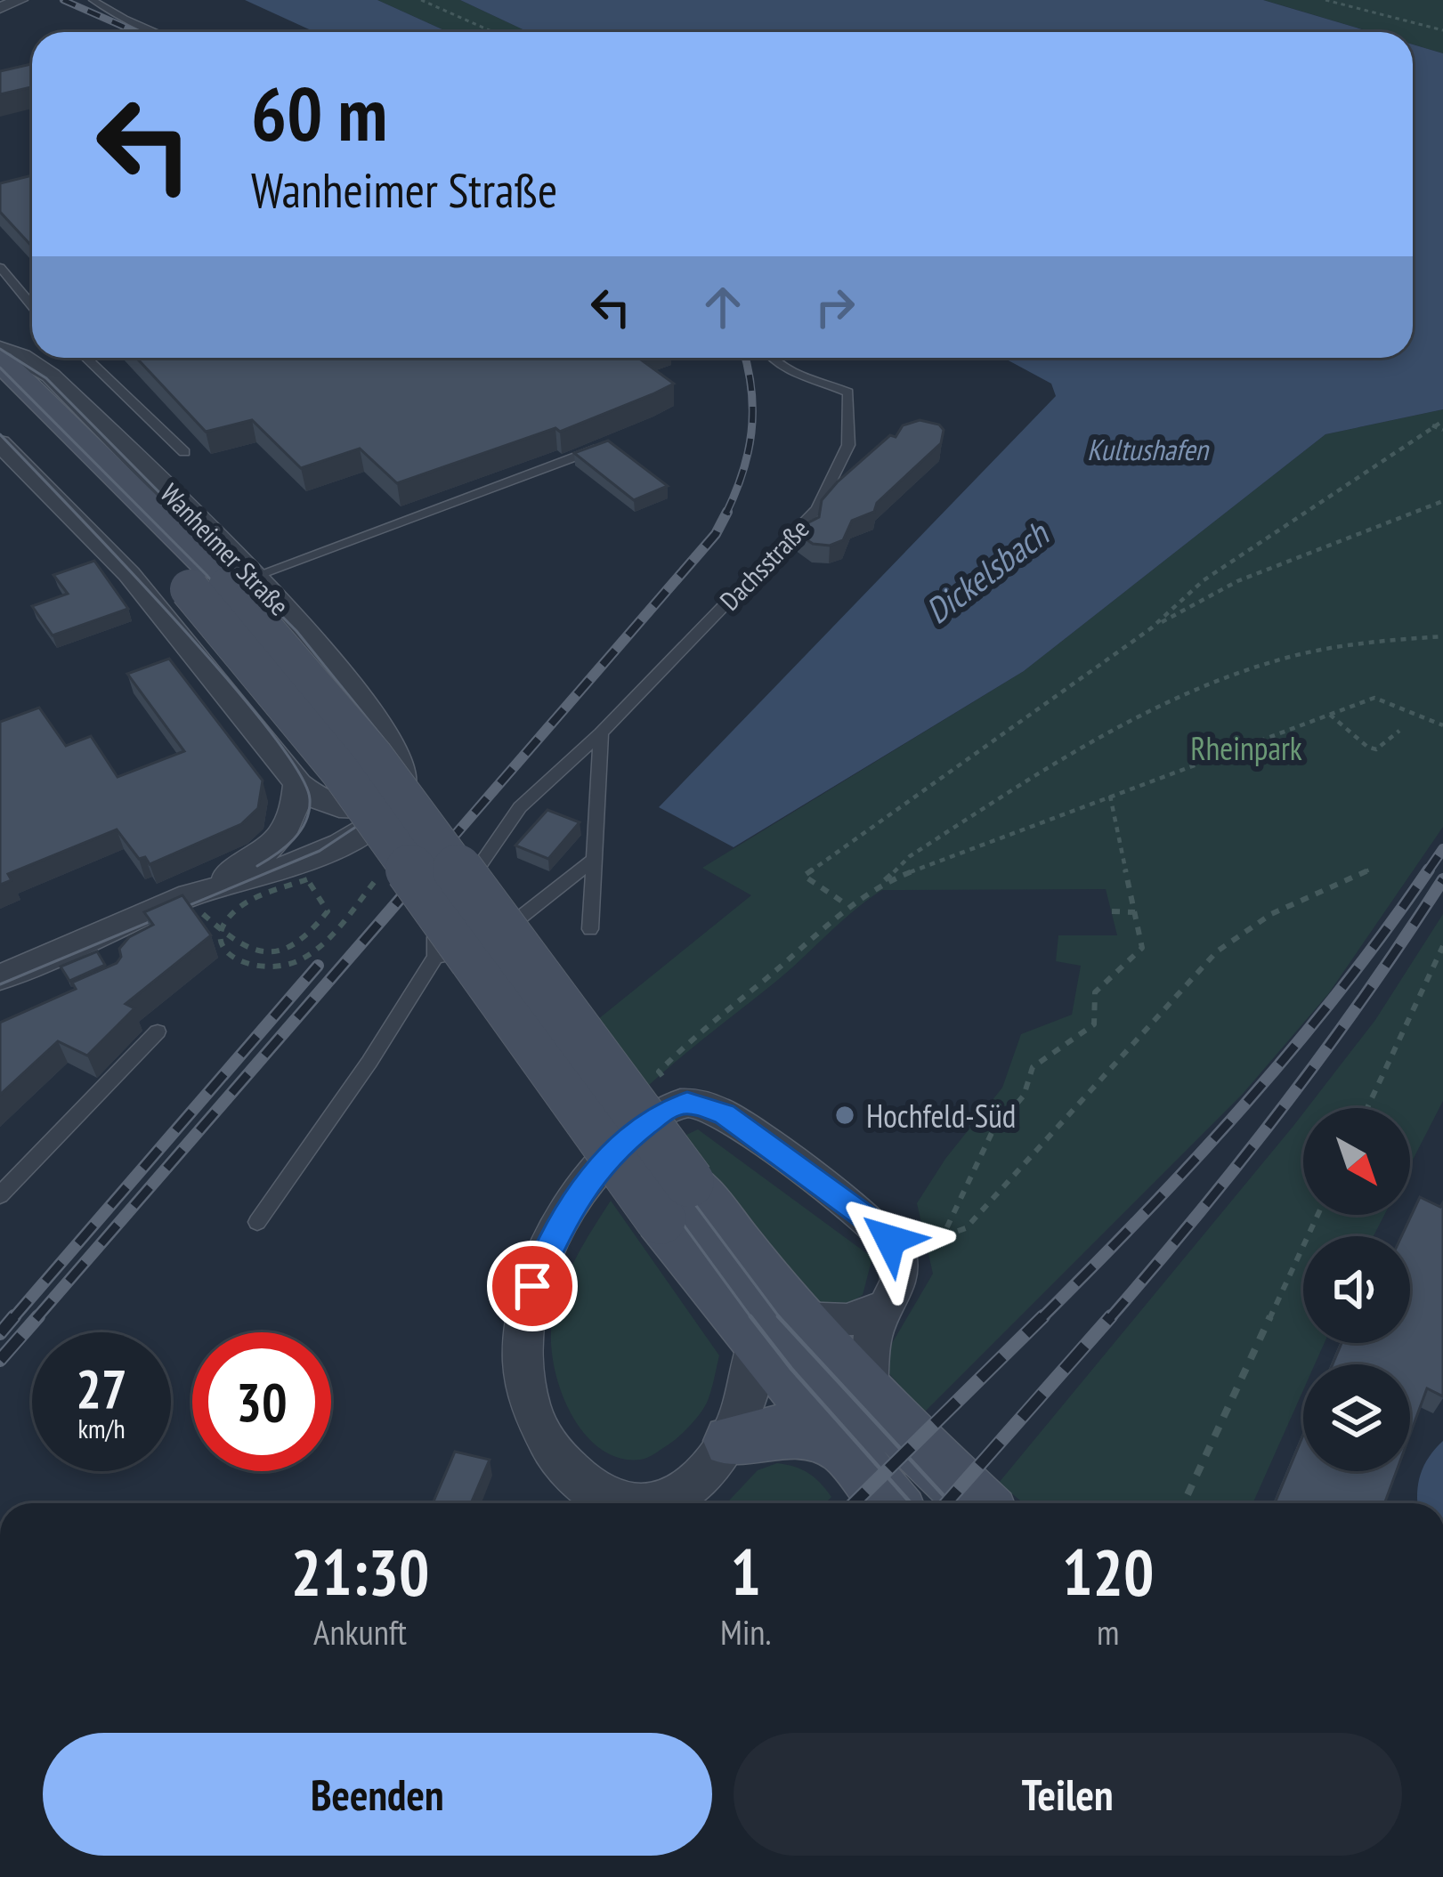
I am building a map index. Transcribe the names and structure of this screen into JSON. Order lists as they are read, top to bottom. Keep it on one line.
{"streets":{"street":["Wanheimer Straße"],"lane":["Dachsstraße"]},"water":["Kultushafen","Dickelsbach"],"parks":["Rheinpark"],"places":["Hochfeld-Süd"],"north":"bottom right","page":{"turn":["60 m","Wanheimer Straße"],"speed":"27 km/h","limit":"30","eta":["21:30","Ankunft","1","Min.","120","m"],"buttons":["Beenden","Teilen"]}}
